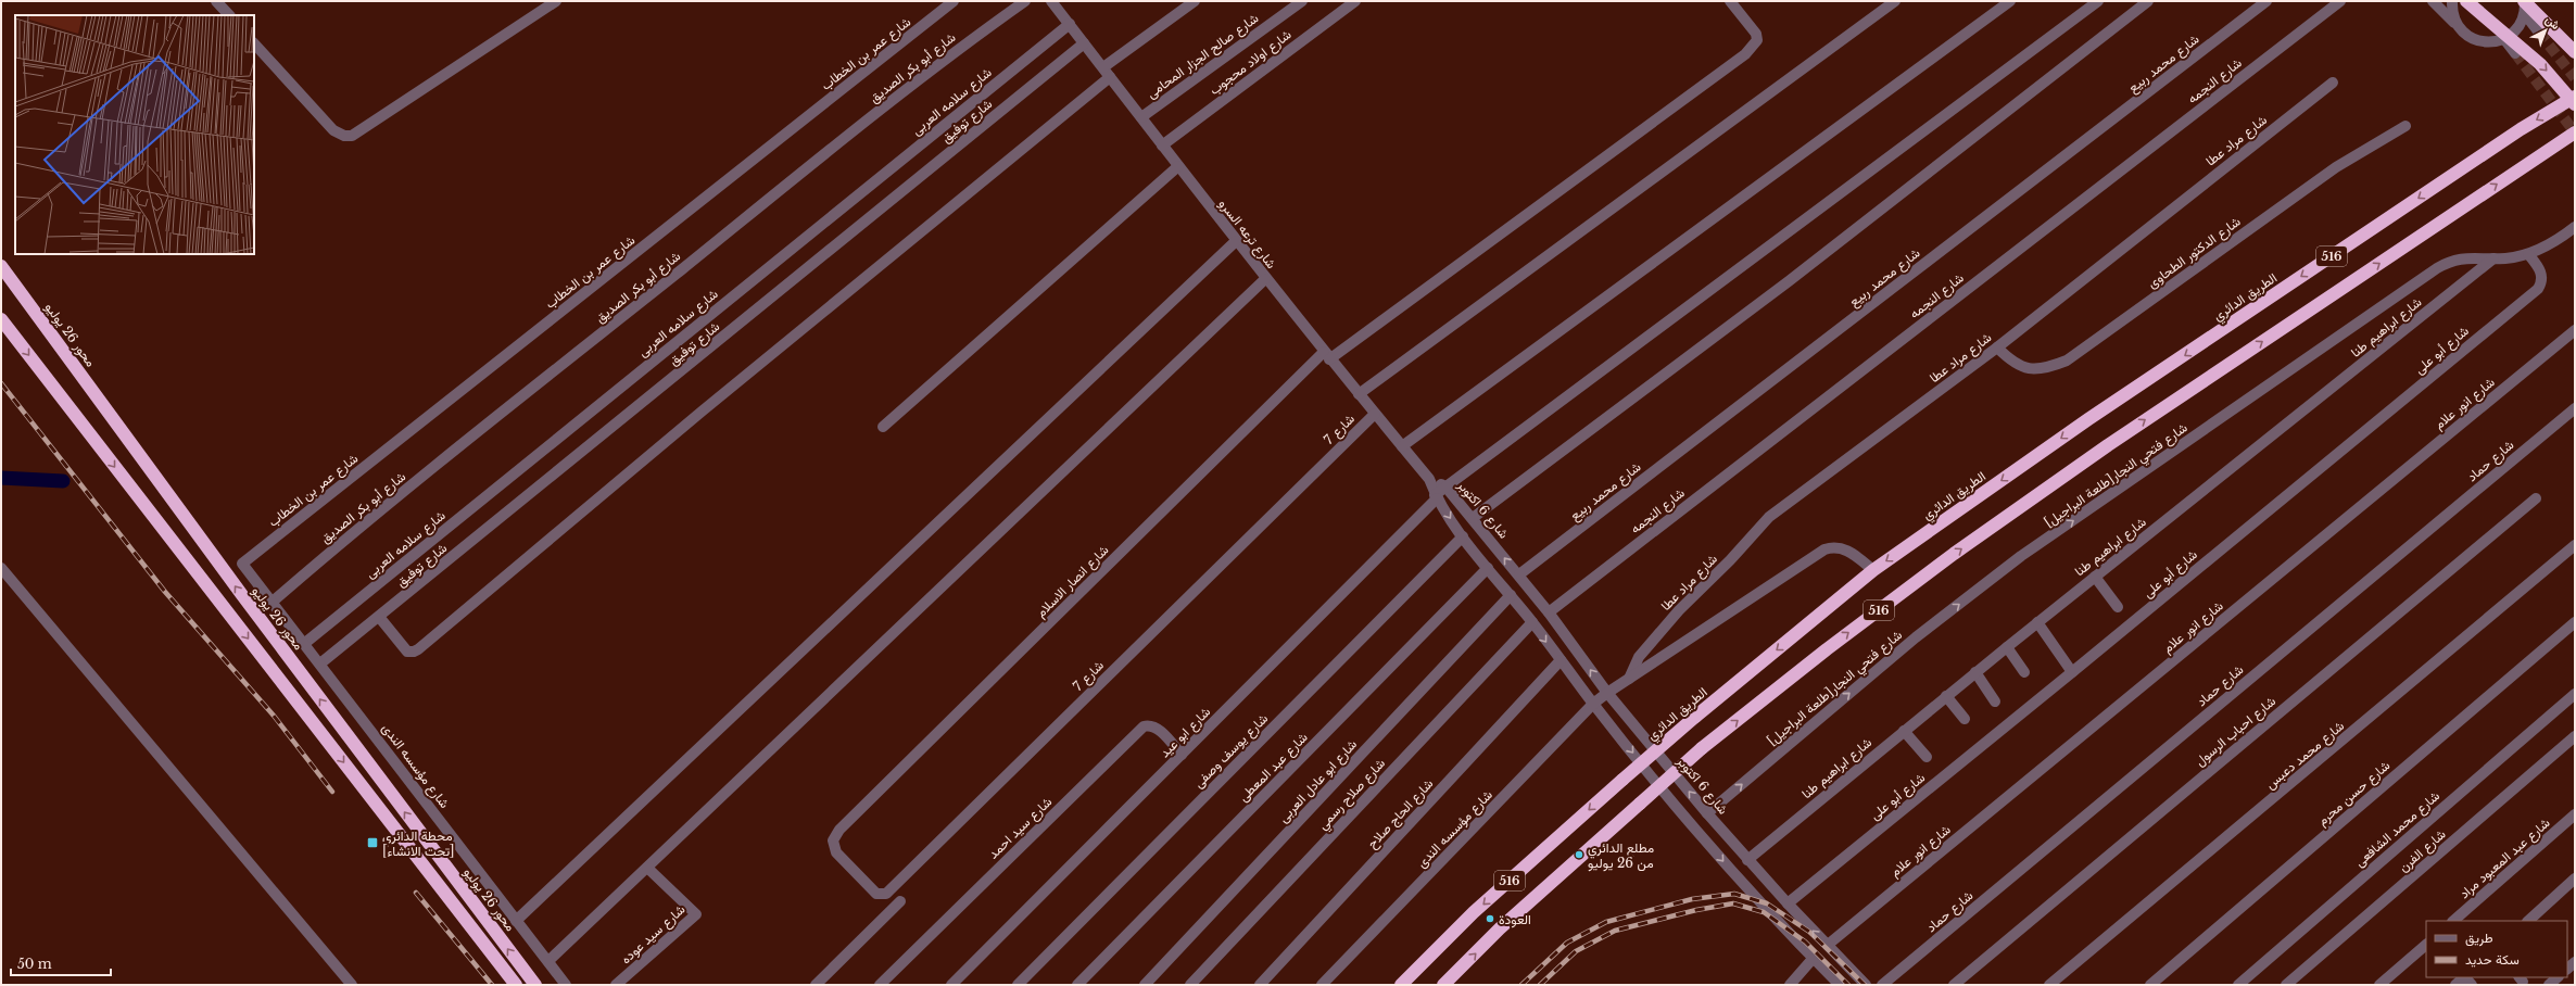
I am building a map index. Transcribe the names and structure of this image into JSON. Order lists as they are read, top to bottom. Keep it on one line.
{"streets":{"highway":["516","الطريق الدائري","محور 26 يوليو"],"street":["شارع عمر بن الخطاب","شارع صالح الجزار المحامى","شارع اولاد محجوب","شارع محمد ربيع","شارع أبو بكر الصديق","شارع النجمه","شارع سلامه العربى","شارع توفيق","شارع مراد عطا","شارع ترعه السرو","شارع الدكتور الطحاوى","شارع ابراهيم طنا","شارع أبو على","شارع انور علام","شارع 7","شارع حماد","شارع فتحي النجار[طلعة البراجيل]","شارع 6 اكتوبر","شارع انصار الاسلام","شارع احباب الرسول","شارع ابو عيد","شارع يوسف وصفى","شارع محمد دعبس","شارع مؤسسه الندى","شارع عبد المعطى","شارع ابو عادل العربى","شارع حسن محرم","شارع صلاح رسمي","شارع الحاج صلاح","شارع سيد احمد","شارع محمد الشافعى","شارع الفرن","شارع عبد المعبود مراد","شارع سيد عوده"]},"crossings":[["شارع عمر بن الخطاب","شارع مؤسسه الندى"],["شارع صالح الجزار المحامى","شارع ترعه السرو"],["شارع اولاد محجوب","شارع ترعه السرو"],["شارع محمد ربيع","شارع 6 اكتوبر"],["شارع أبو بكر الصديق","شارع مؤسسه الندى"],["شارع النجمه","شارع 6 اكتوبر"],["شارع سلامه العربى","شارع ترعه السرو"],["شارع سلامه العربى","شارع مؤسسه الندى"],["شارع توفيق","شارع ترعه السرو"],["شارع توفيق","شارع مؤسسه الندى"],["شارع مراد عطا","شارع الدكتور الطحاوى"],["شارع مراد عطا","شارع مؤسسه الندى"],["شارع ترعه السرو","شارع 7"],["شارع ترعه السرو","شارع 6 اكتوبر"],["شارع ترعه السرو","شارع انصار الاسلام"],["الطريق الدائري","شارع مؤسسه الندى"],["شارع ابراهيم طنا","شارع فتحي النجار[طلعة البراجيل]"],["شارع ابراهيم طنا","شارع 6 اكتوبر"],["شارع أبو على","شارع فتحي النجار[طلعة البراجيل]"],["شارع أبو على","شارع 6 اكتوبر"],["شارع انور علام","شارع 6 اكتوبر"],["شارع 7","شارع انصار الاسلام"],["شارع فتحي النجار[طلعة البراجيل]","شارع 6 اكتوبر"],["شارع 6 اكتوبر","شارع ابو عيد"],["شارع 6 اكتوبر","شارع مؤسسه الندى"],["شارع ابو عيد","شارع سيد احمد"]],"one_way":["شارع فتحي النجار[طلعة البراجيل]"],"places":{"transit":["محطة الدائري [تحت الانشاء]"],"other":["مطلع الدائري من 26 يوليو","العودة"]},"legend":["طريق","سكة حديد"],"scale_bar":"50 m","north":"top right"}
